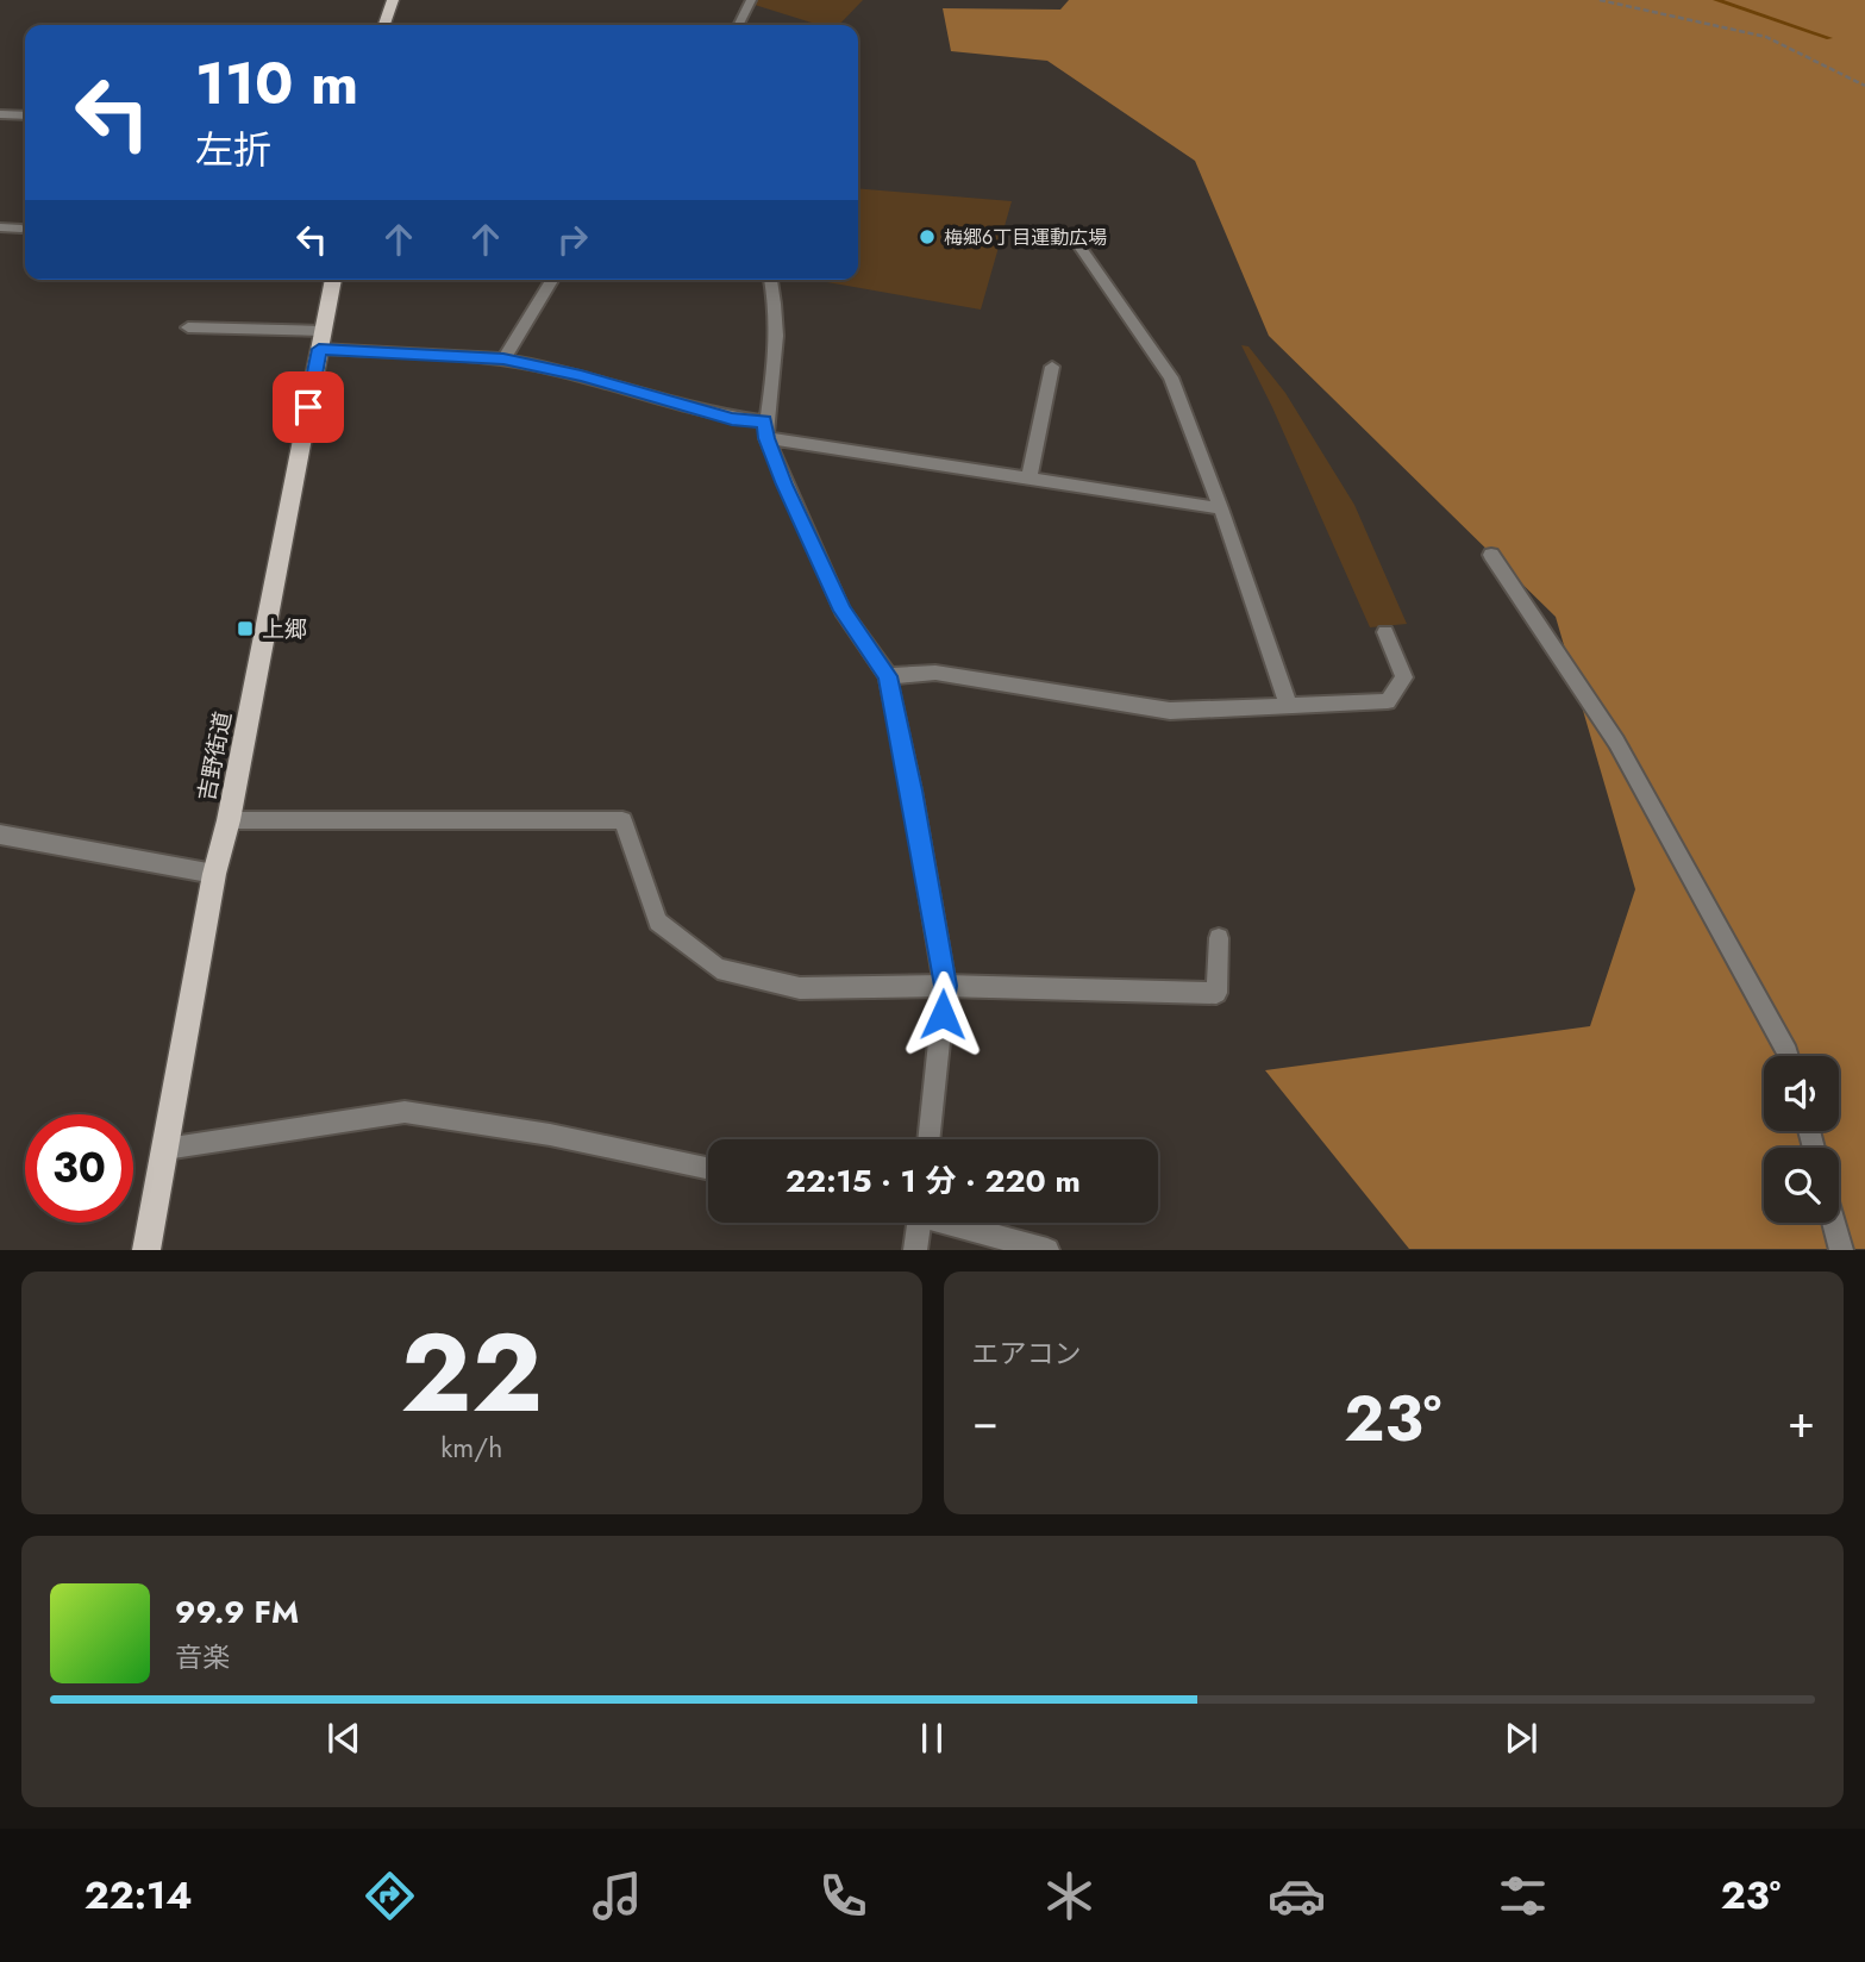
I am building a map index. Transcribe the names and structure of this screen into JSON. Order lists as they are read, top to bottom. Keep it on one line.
{"streets":{"main road":["吉野街道"]},"places":{"other":["梅郷6丁目運動広場"],"transit":["上郷"]},"page":{"turn":["110 m","左折"],"limit":"30","trip":"22:15 · 1 分 · 220 m","tile":[["22","km/h"],"エアコン"],"heat":["−","23°","+"],"song":["99.9 FM","音楽"],"tabs":["22:14","23°"]}}
